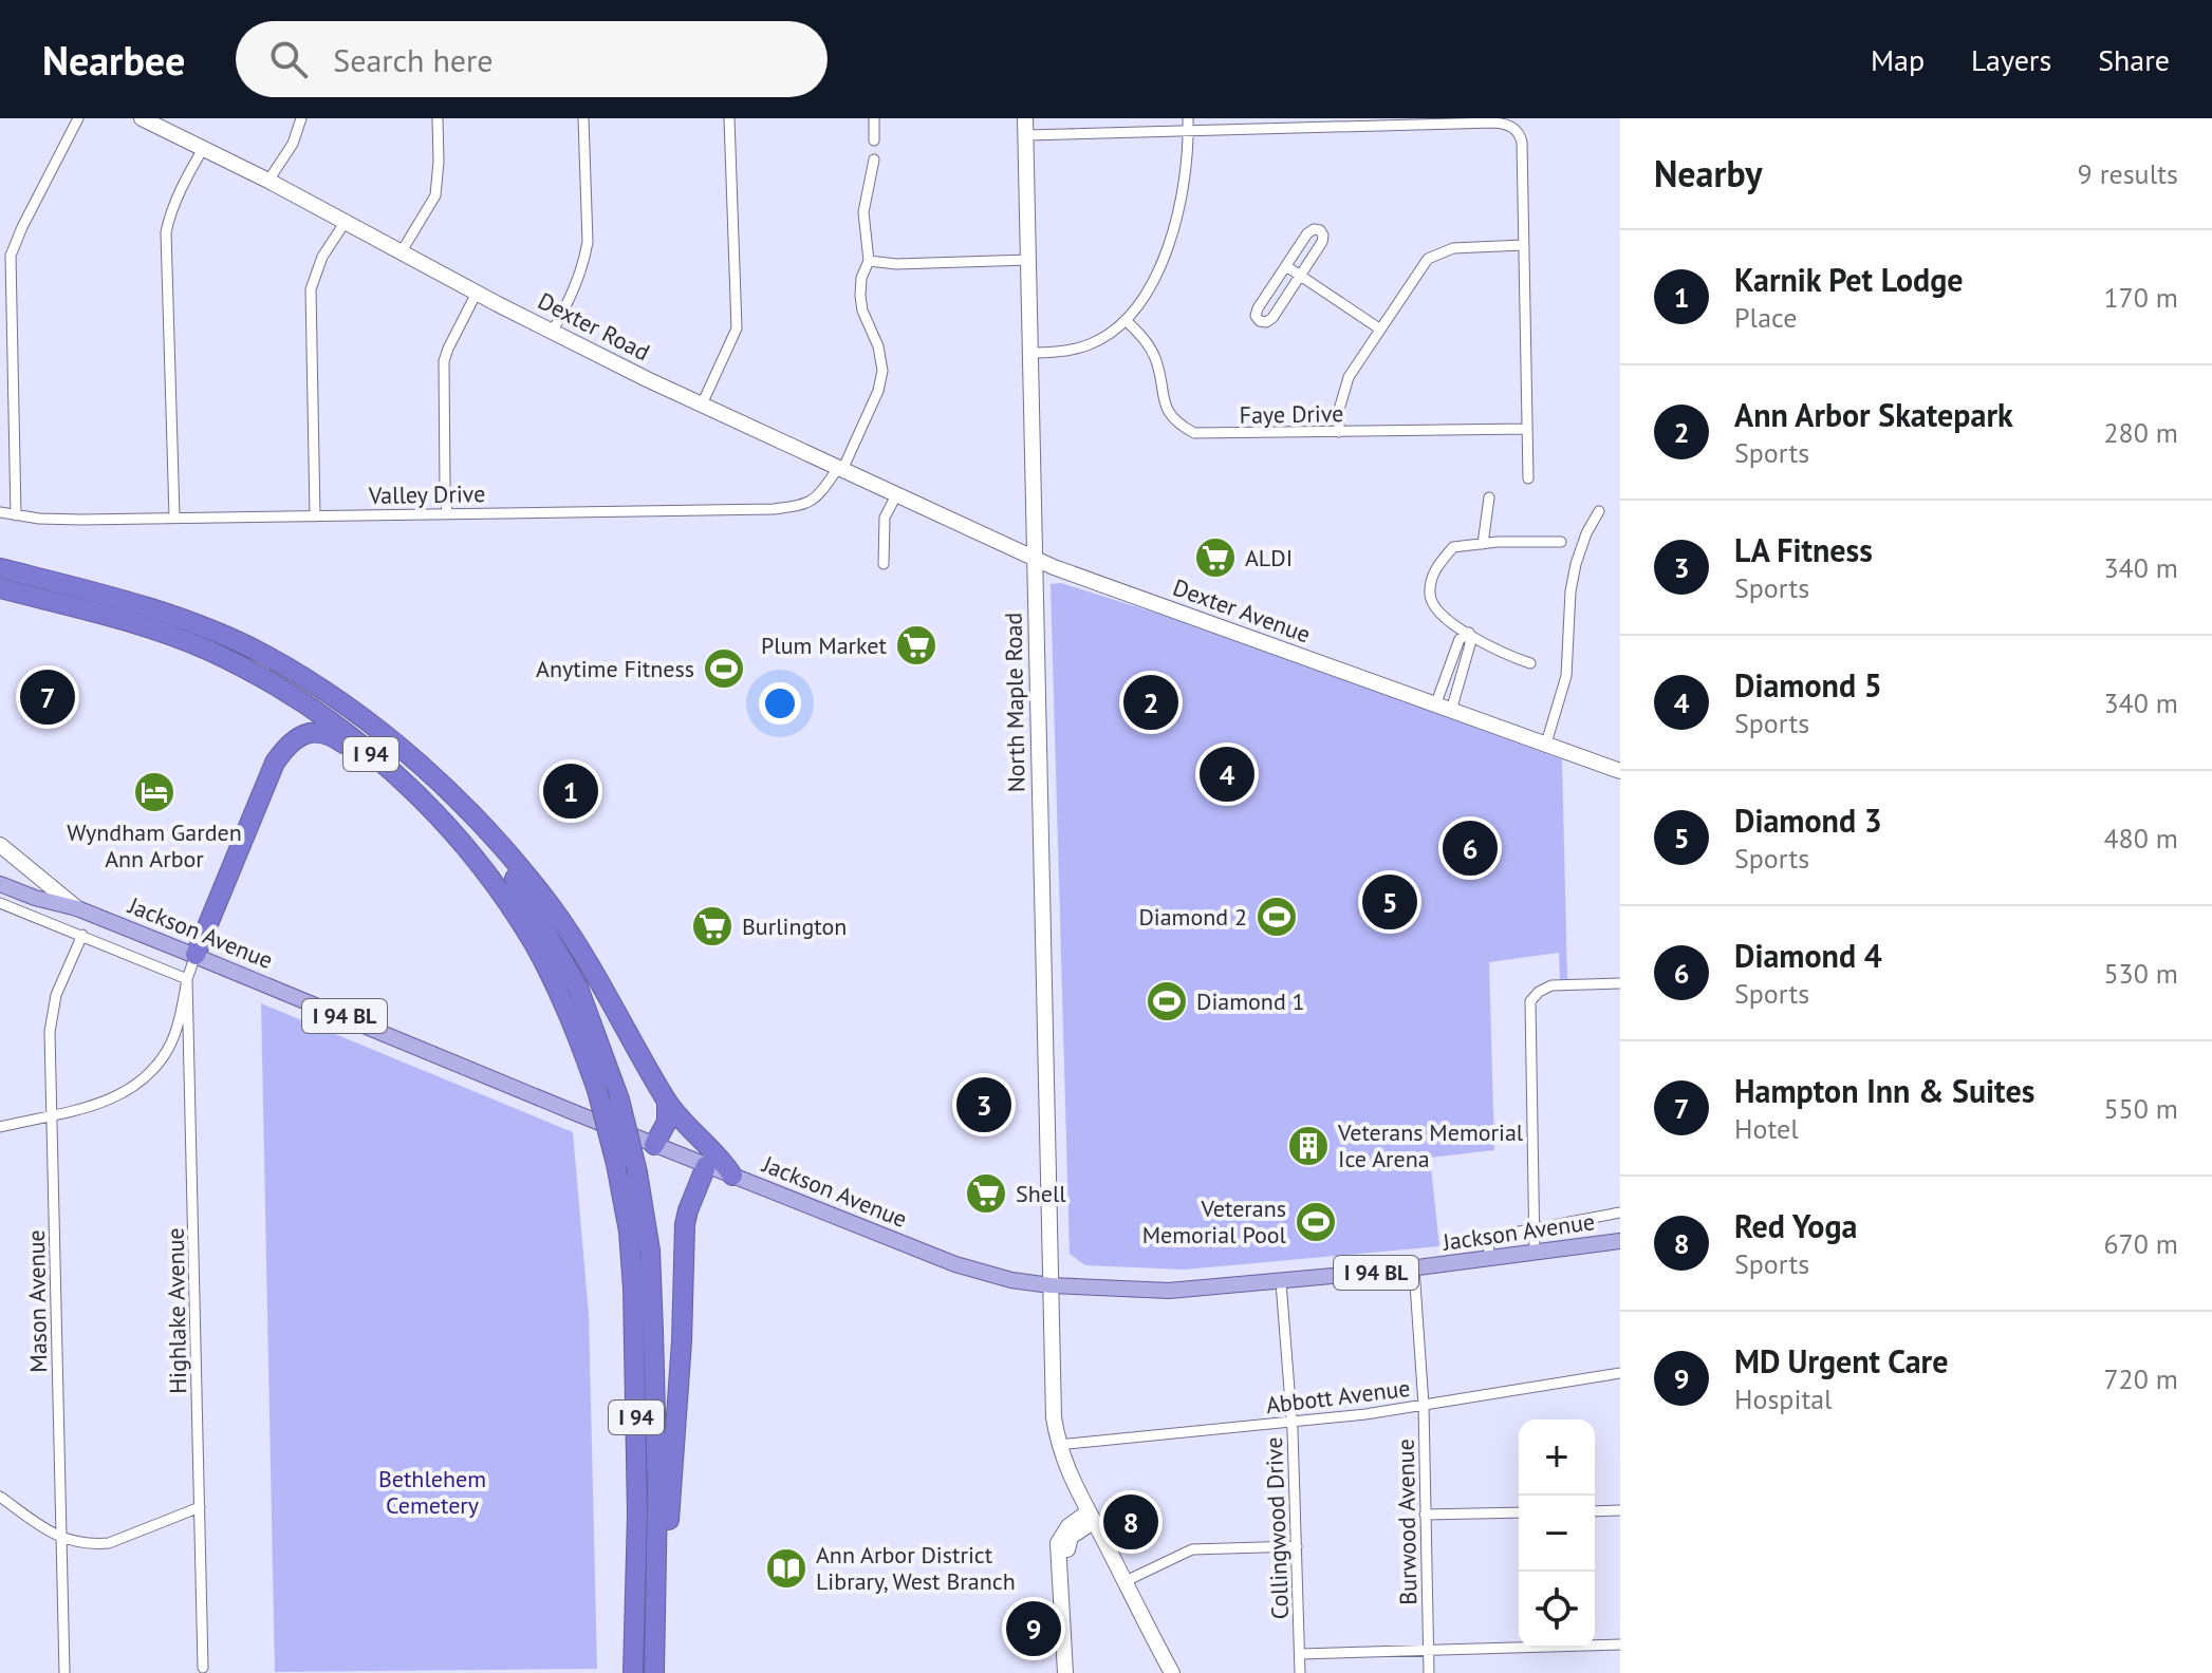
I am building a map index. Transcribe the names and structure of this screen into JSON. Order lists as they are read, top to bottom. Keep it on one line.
{"streets":{"highway":["I 94"],"main road":["Dexter Road","Dexter Avenue","North Maple Road","Jackson Avenue","I 94 BL"],"street":["Faye Drive","Valley Drive","Mason Avenue","Highlake Avenue","Abbott Avenue","Burwood Avenue","Collingwood Drive"]},"crossings":[["Dexter Road","Valley Drive"],["Dexter Road","Dexter Avenue"],["Dexter Road","North Maple Road"],["Dexter Avenue","North Maple Road"],["North Maple Road","Jackson Avenue"],["North Maple Road","Abbott Avenue"],["Jackson Avenue","Highlake Avenue"],["Jackson Avenue","Burwood Avenue"],["Jackson Avenue","Collingwood Drive"],["Abbott Avenue","Burwood Avenue"],["Abbott Avenue","Collingwood Drive"]],"parks":["Bethlehem Cemetery"],"places":{"supermarket":["ALDI","Plum Market","Burlington","Shell"],"sports":["Anytime Fitness","Diamond 2","Diamond 1","Veterans Memorial Pool"],"hotel":["Wyndham Garden Ann Arbor"],"building":["Veterans Memorial Ice Arena"],"library":["Ann Arbor District Library, West Branch"]},"page":{"header":"Nearbee","search":"Search here","nav":["Map","Layers","Share"],"heading":["Nearby","9 results"],"list":[{"mark":"1","name":"Karnik Pet Lodge","note":"Place","value":"170 m"},{"mark":"2","name":"Ann Arbor Skatepark","note":"Sports","value":"280 m"},{"mark":"3","name":"LA Fitness","note":"Sports","value":"340 m"},{"mark":"4","name":"Diamond 5","note":"Sports","value":"340 m"},{"mark":"5","name":"Diamond 3","note":"Sports","value":"480 m"},{"mark":"6","name":"Diamond 4","note":"Sports","value":"530 m"},{"mark":"7","name":"Hampton Inn & Suites","note":"Hotel","value":"550 m"},{"mark":"8","name":"Red Yoga","note":"Sports","value":"670 m"},{"mark":"9","name":"MD Urgent Care","note":"Hospital","value":"720 m"}],"pins":["7","2","4","1","6","5","3","8","9"],"map_buttons":["+","−"]}}
